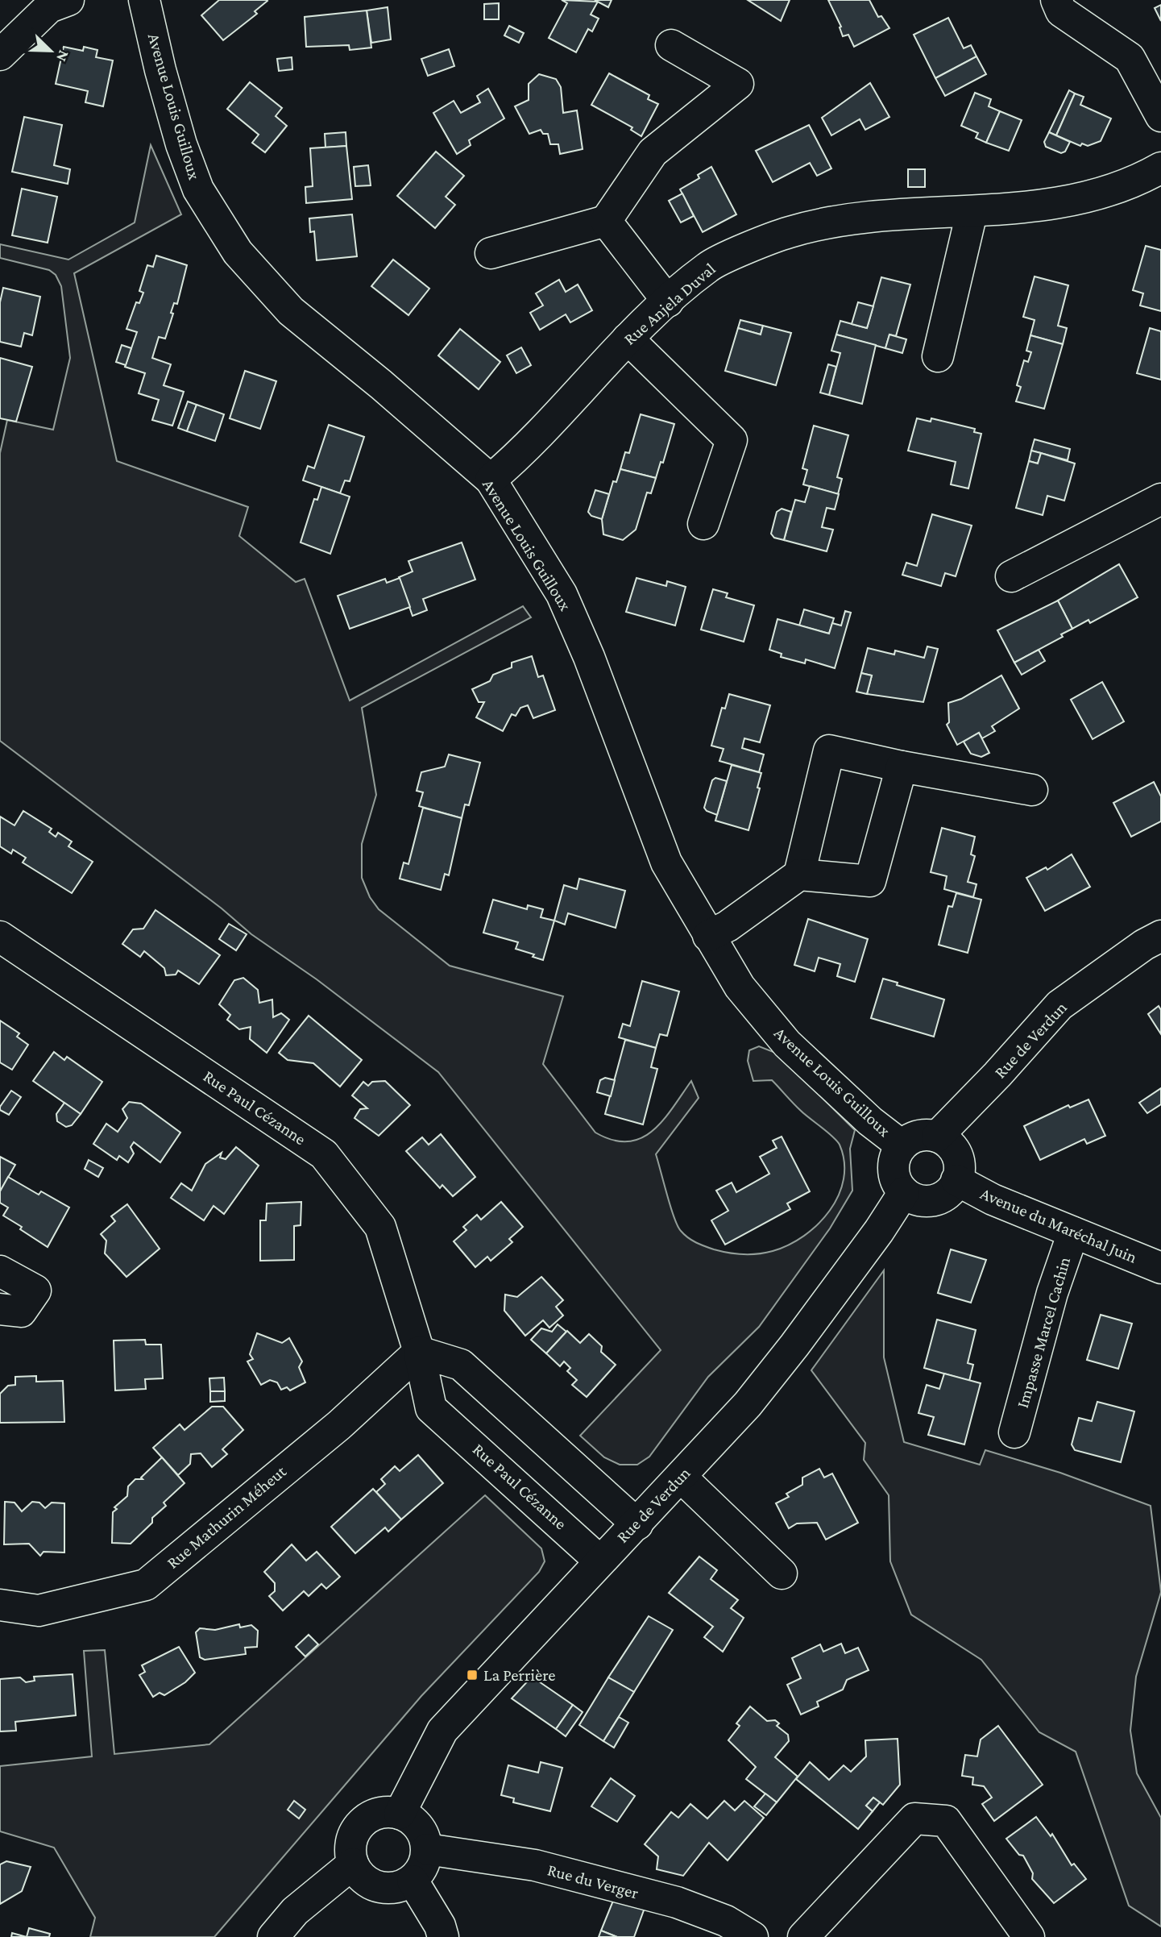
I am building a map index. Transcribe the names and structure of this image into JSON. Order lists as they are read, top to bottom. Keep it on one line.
{"streets":{"street":["Avenue Louis Guilloux","Rue Anjela Duval","Rue de Verdun","Rue Paul Cézanne","Avenue du Maréchal Juin","Impasse Marcel Cachin","Rue Mathurin Méheut","Rue du Verger"]},"crossings":[["Avenue Louis Guilloux","Rue Anjela Duval"],["Avenue Louis Guilloux","Rue de Verdun"],["Avenue Louis Guilloux","Avenue du Maréchal Juin"],["Rue de Verdun","Rue Paul Cézanne"],["Rue de Verdun","Avenue du Maréchal Juin"],["Rue de Verdun","Rue du Verger"],["Rue Paul Cézanne","Rue Mathurin Méheut"],["Avenue du Maréchal Juin","Impasse Marcel Cachin"]],"places":{"transit":["La Perrière"]},"north":"bottom right"}
